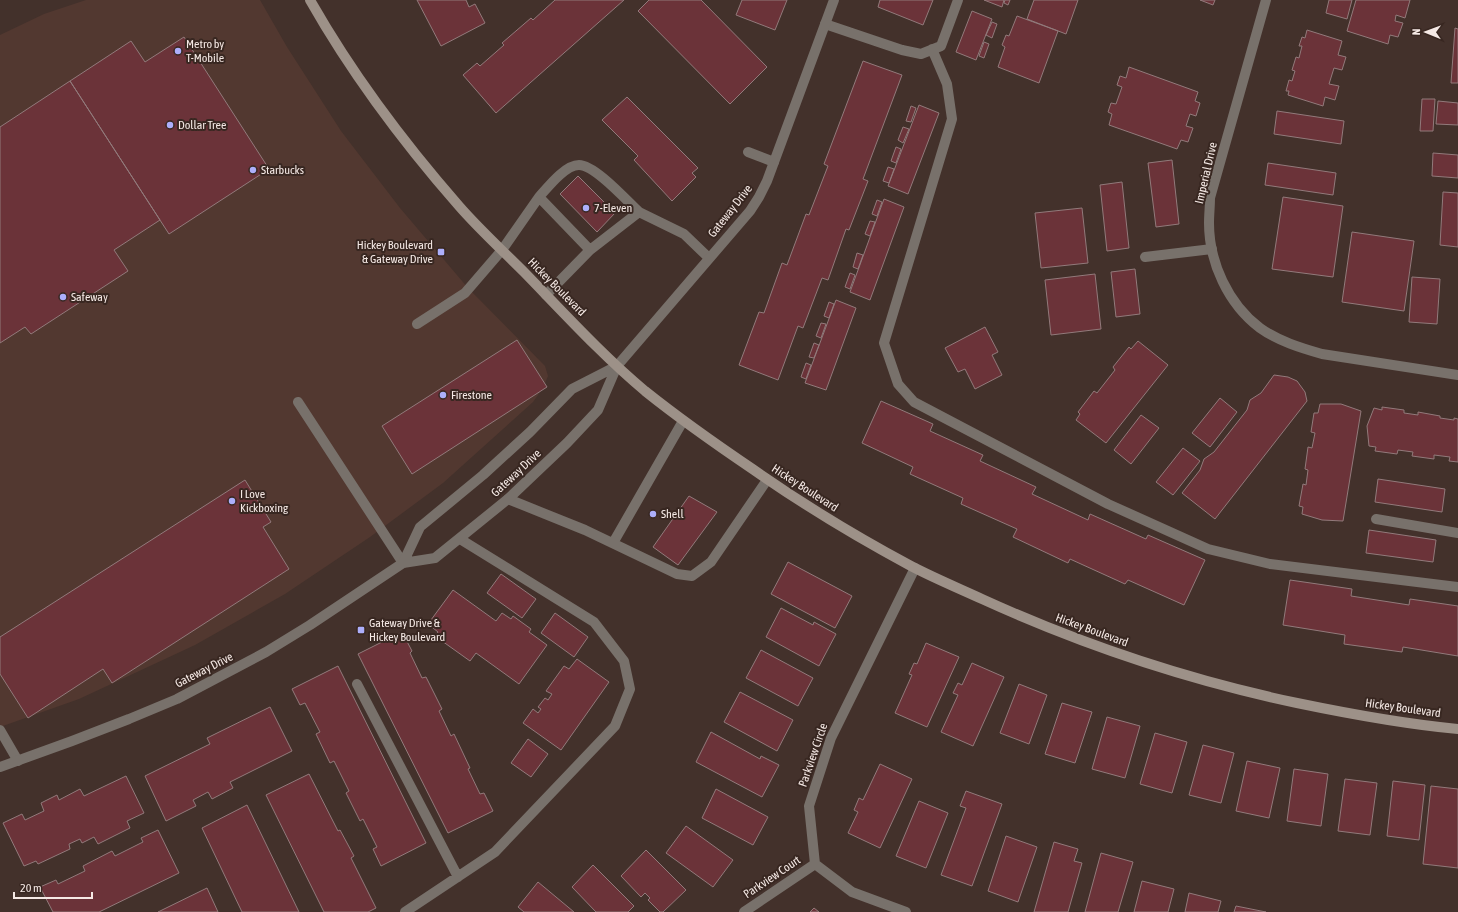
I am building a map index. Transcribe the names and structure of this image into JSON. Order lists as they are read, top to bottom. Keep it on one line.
{"streets":{"main road":["Hickey Boulevard"],"street":["Imperial Drive","Gateway Drive","Parkview Circle","Parkview Court"]},"crossings":[["Gateway Drive","Hickey Boulevard"],["Hickey Boulevard","Parkview Circle"],["Parkview Circle","Parkview Court"]],"places":{"other":["Metro by T-Mobile","Dollar Tree","Starbucks","7-Eleven","Safeway","Firestone","I Love Kickboxing","Shell"],"transit":["Hickey Boulevard & Gateway Drive","Gateway Drive & Hickey Boulevard"]},"scale_bar":"20 m","north":"left"}
